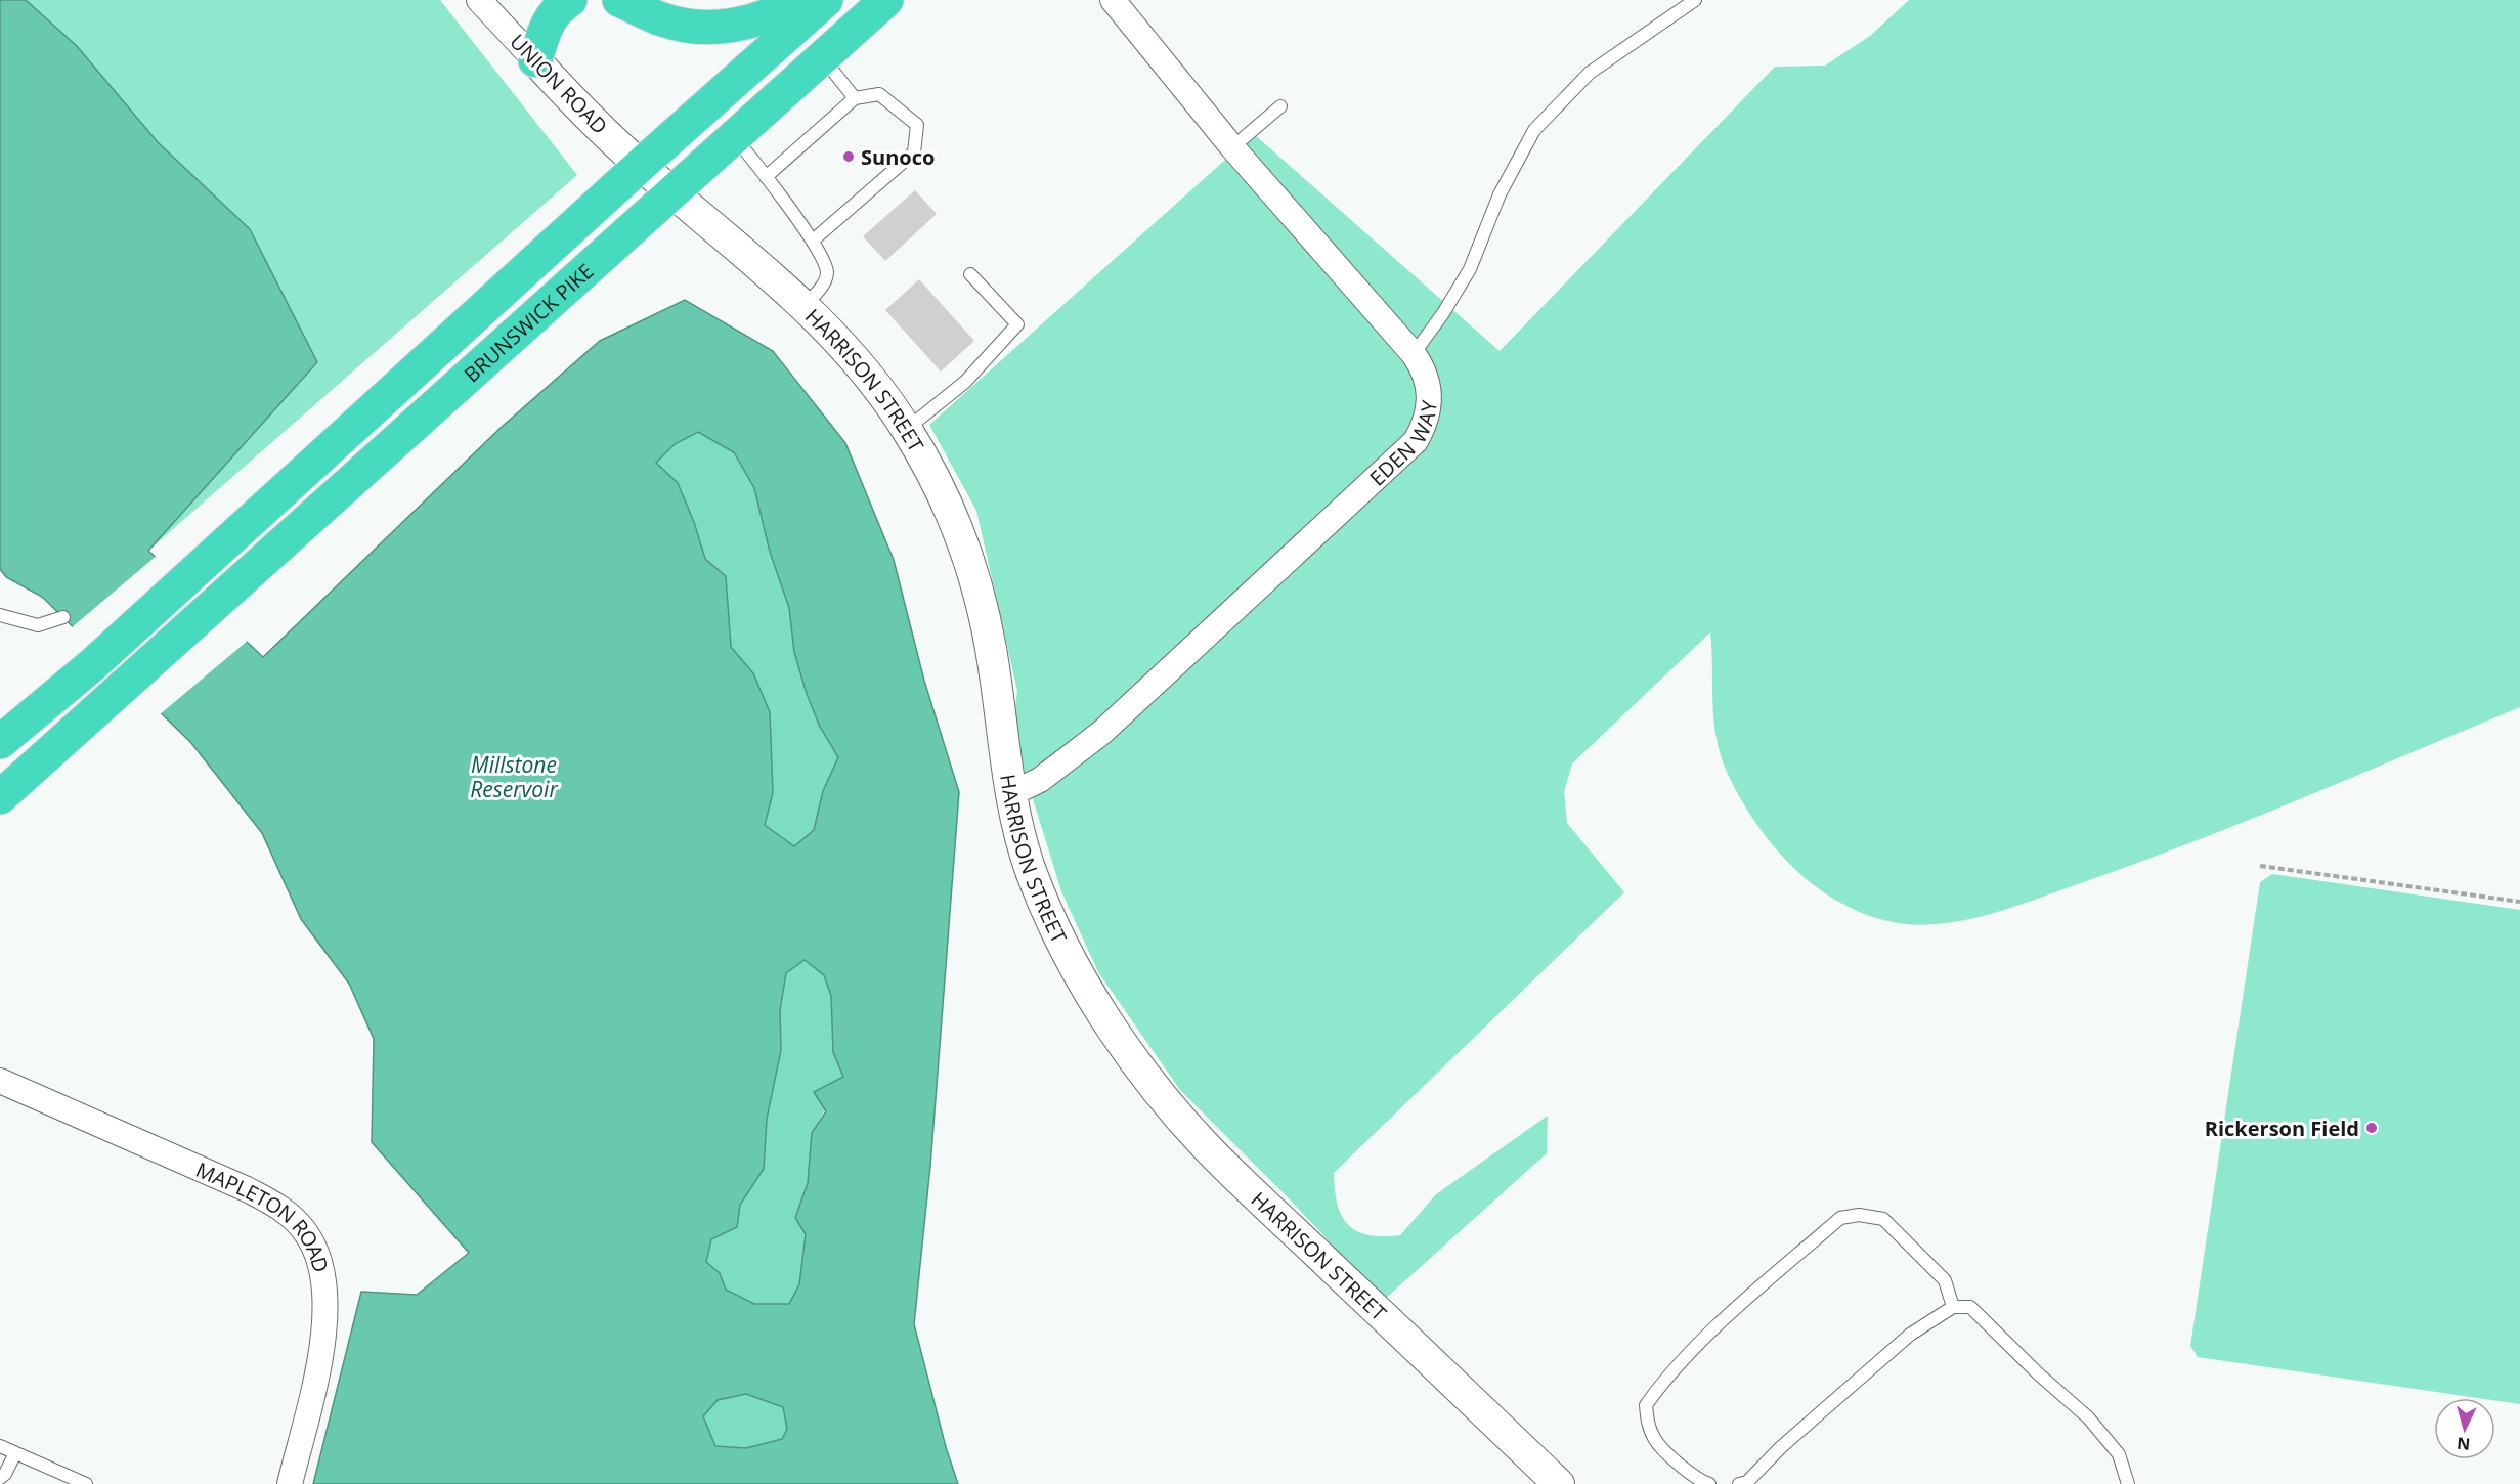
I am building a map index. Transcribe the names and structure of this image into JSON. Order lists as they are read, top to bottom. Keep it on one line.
{"streets":{"highway":["BRUNSWICK PIKE"],"street":["UNION ROAD","HARRISON STREET","EDEN WAY","MAPLETON ROAD"]},"crossings":[["UNION ROAD","BRUNSWICK PIKE"],["UNION ROAD","HARRISON STREET"],["BRUNSWICK PIKE","HARRISON STREET"],["HARRISON STREET","EDEN WAY"]],"water":["Millstone Reservoir"],"places":["Sunoco","Rickerson Field"],"north":"bottom"}
